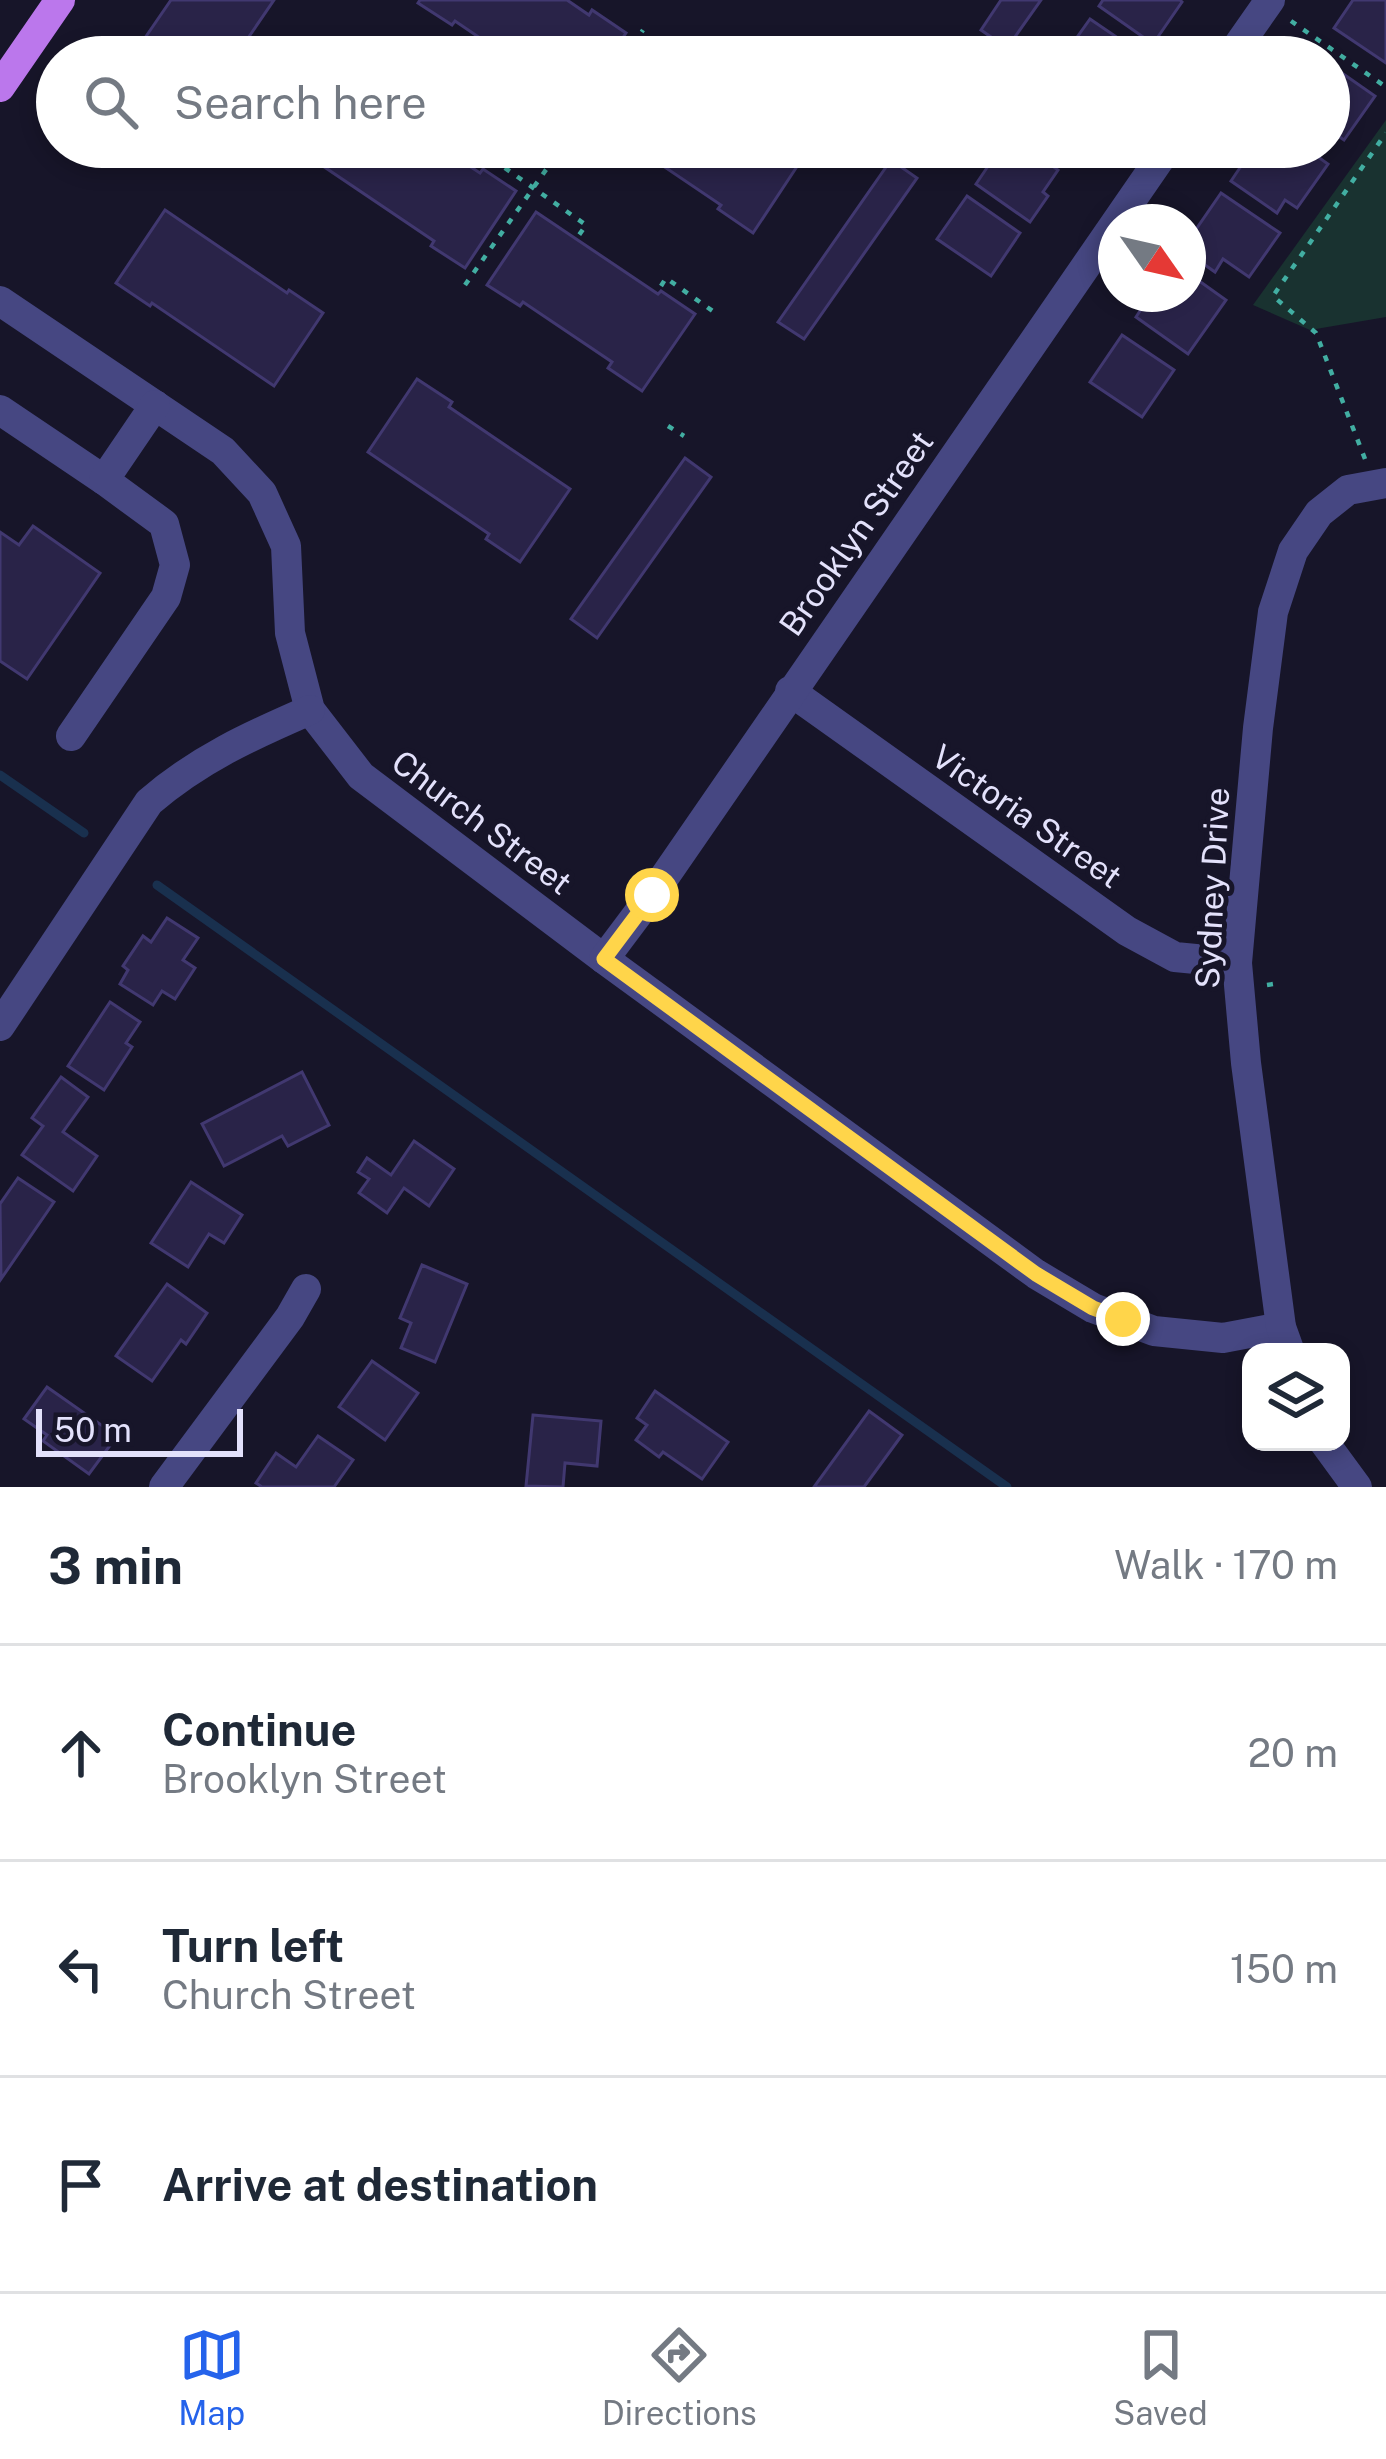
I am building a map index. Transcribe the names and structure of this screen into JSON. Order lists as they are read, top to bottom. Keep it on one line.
{"streets":{"street":["Brooklyn Street","Victoria Street","Church Street","Sydney Drive"]},"crossings":[["Brooklyn Street","Victoria Street"],["Brooklyn Street","Church Street"],["Victoria Street","Sydney Drive"],["Church Street","Sydney Drive"]],"scale_bar":"50 m","north":"bottom right","page":{"search":"Search here","scale":"50 m","heading":["3 min","Walk · 170 m"],"list":[["Continue","Brooklyn Street","20 m"],["Turn left","Church Street","150 m"],"Arrive at destination"],"nav":["Map","Directions","Saved"]}}
